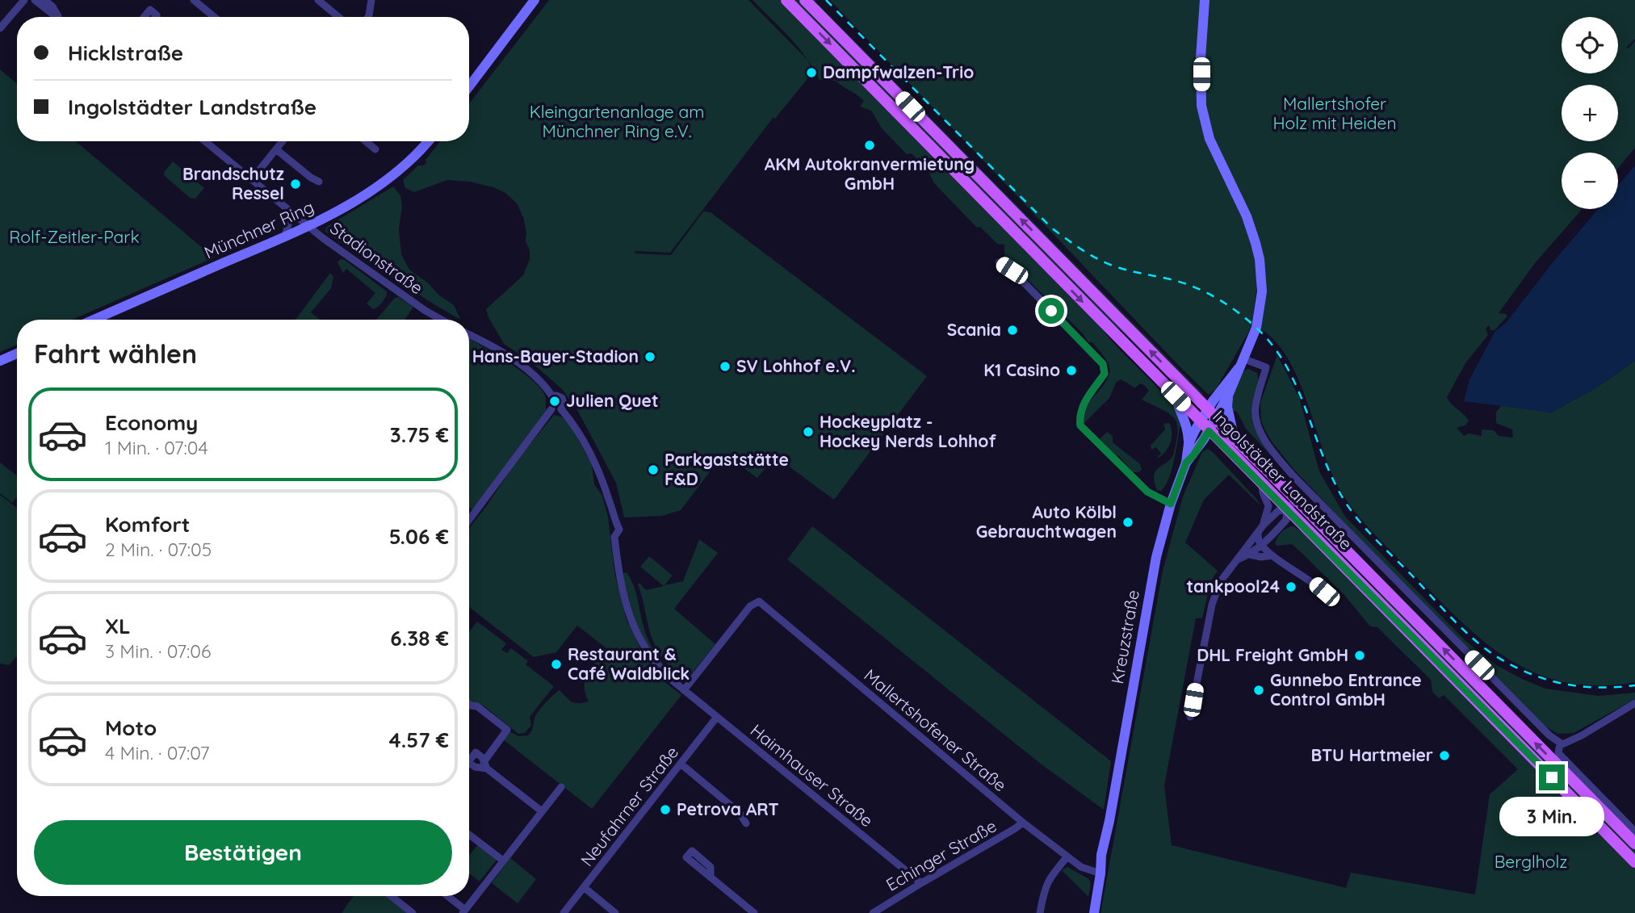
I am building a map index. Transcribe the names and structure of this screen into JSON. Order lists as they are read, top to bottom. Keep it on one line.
{"streets":{"main road":["Münchner Ring","Ingolstädter Landstraße","Kreuzstraße"],"street":["Stadionstraße","Mallertshofener Straße","Haimhauser Straße","Neufahrner Straße","Echinger Straße"]},"crossings":[["Münchner Ring","Stadionstraße"],["Ingolstädter Landstraße","Kreuzstraße"],["Kreuzstraße","Mallertshofener Straße"],["Mallertshofener Straße","Haimhauser Straße"],["Mallertshofener Straße","Echinger Straße"],["Haimhauser Straße","Neufahrner Straße"],["Haimhauser Straße","Echinger Straße"]],"parks":["Mallertshofer Holz mit Heiden","Kleingartenanlage am Münchner Ring e.V.","Rolf-Zeitler-Park","Berglholz"],"places":["Dampfwalzen-Trio","AKM Autokranvermietung GmbH","Brandschutz Ressel","Scania","Hans-Bayer-Stadion","SV Lohhof e.V.","K1 Casino","Julien Quet","Hockeyplatz - Hockey Nerds Lohhof","Parkgaststätte F&D","Auto Kölbl Gebrauchtwagen","tankpool24","DHL Freight GmbH","Restaurant & Café Waldblick","Gunnebo Entrance Control GmbH","BTU Hartmeier","Petrova ART"],"page":{"map_buttons":["+","−"],"banner":["Hicklstraße","Ingolstädter Landstraße"],"heading":"Fahrt wählen","list":[{"name":"Economy","note":"1 Min. · 07:04","value":"3.75 €"},{"name":"Komfort","note":"2 Min. · 07:05","value":"5.06 €"},{"name":"XL","note":"3 Min. · 07:06","value":"6.38 €"},{"name":"Moto","note":"4 Min. · 07:07","value":"4.57 €"}],"bubble":"3 Min.","buttons":"Bestätigen"}}
